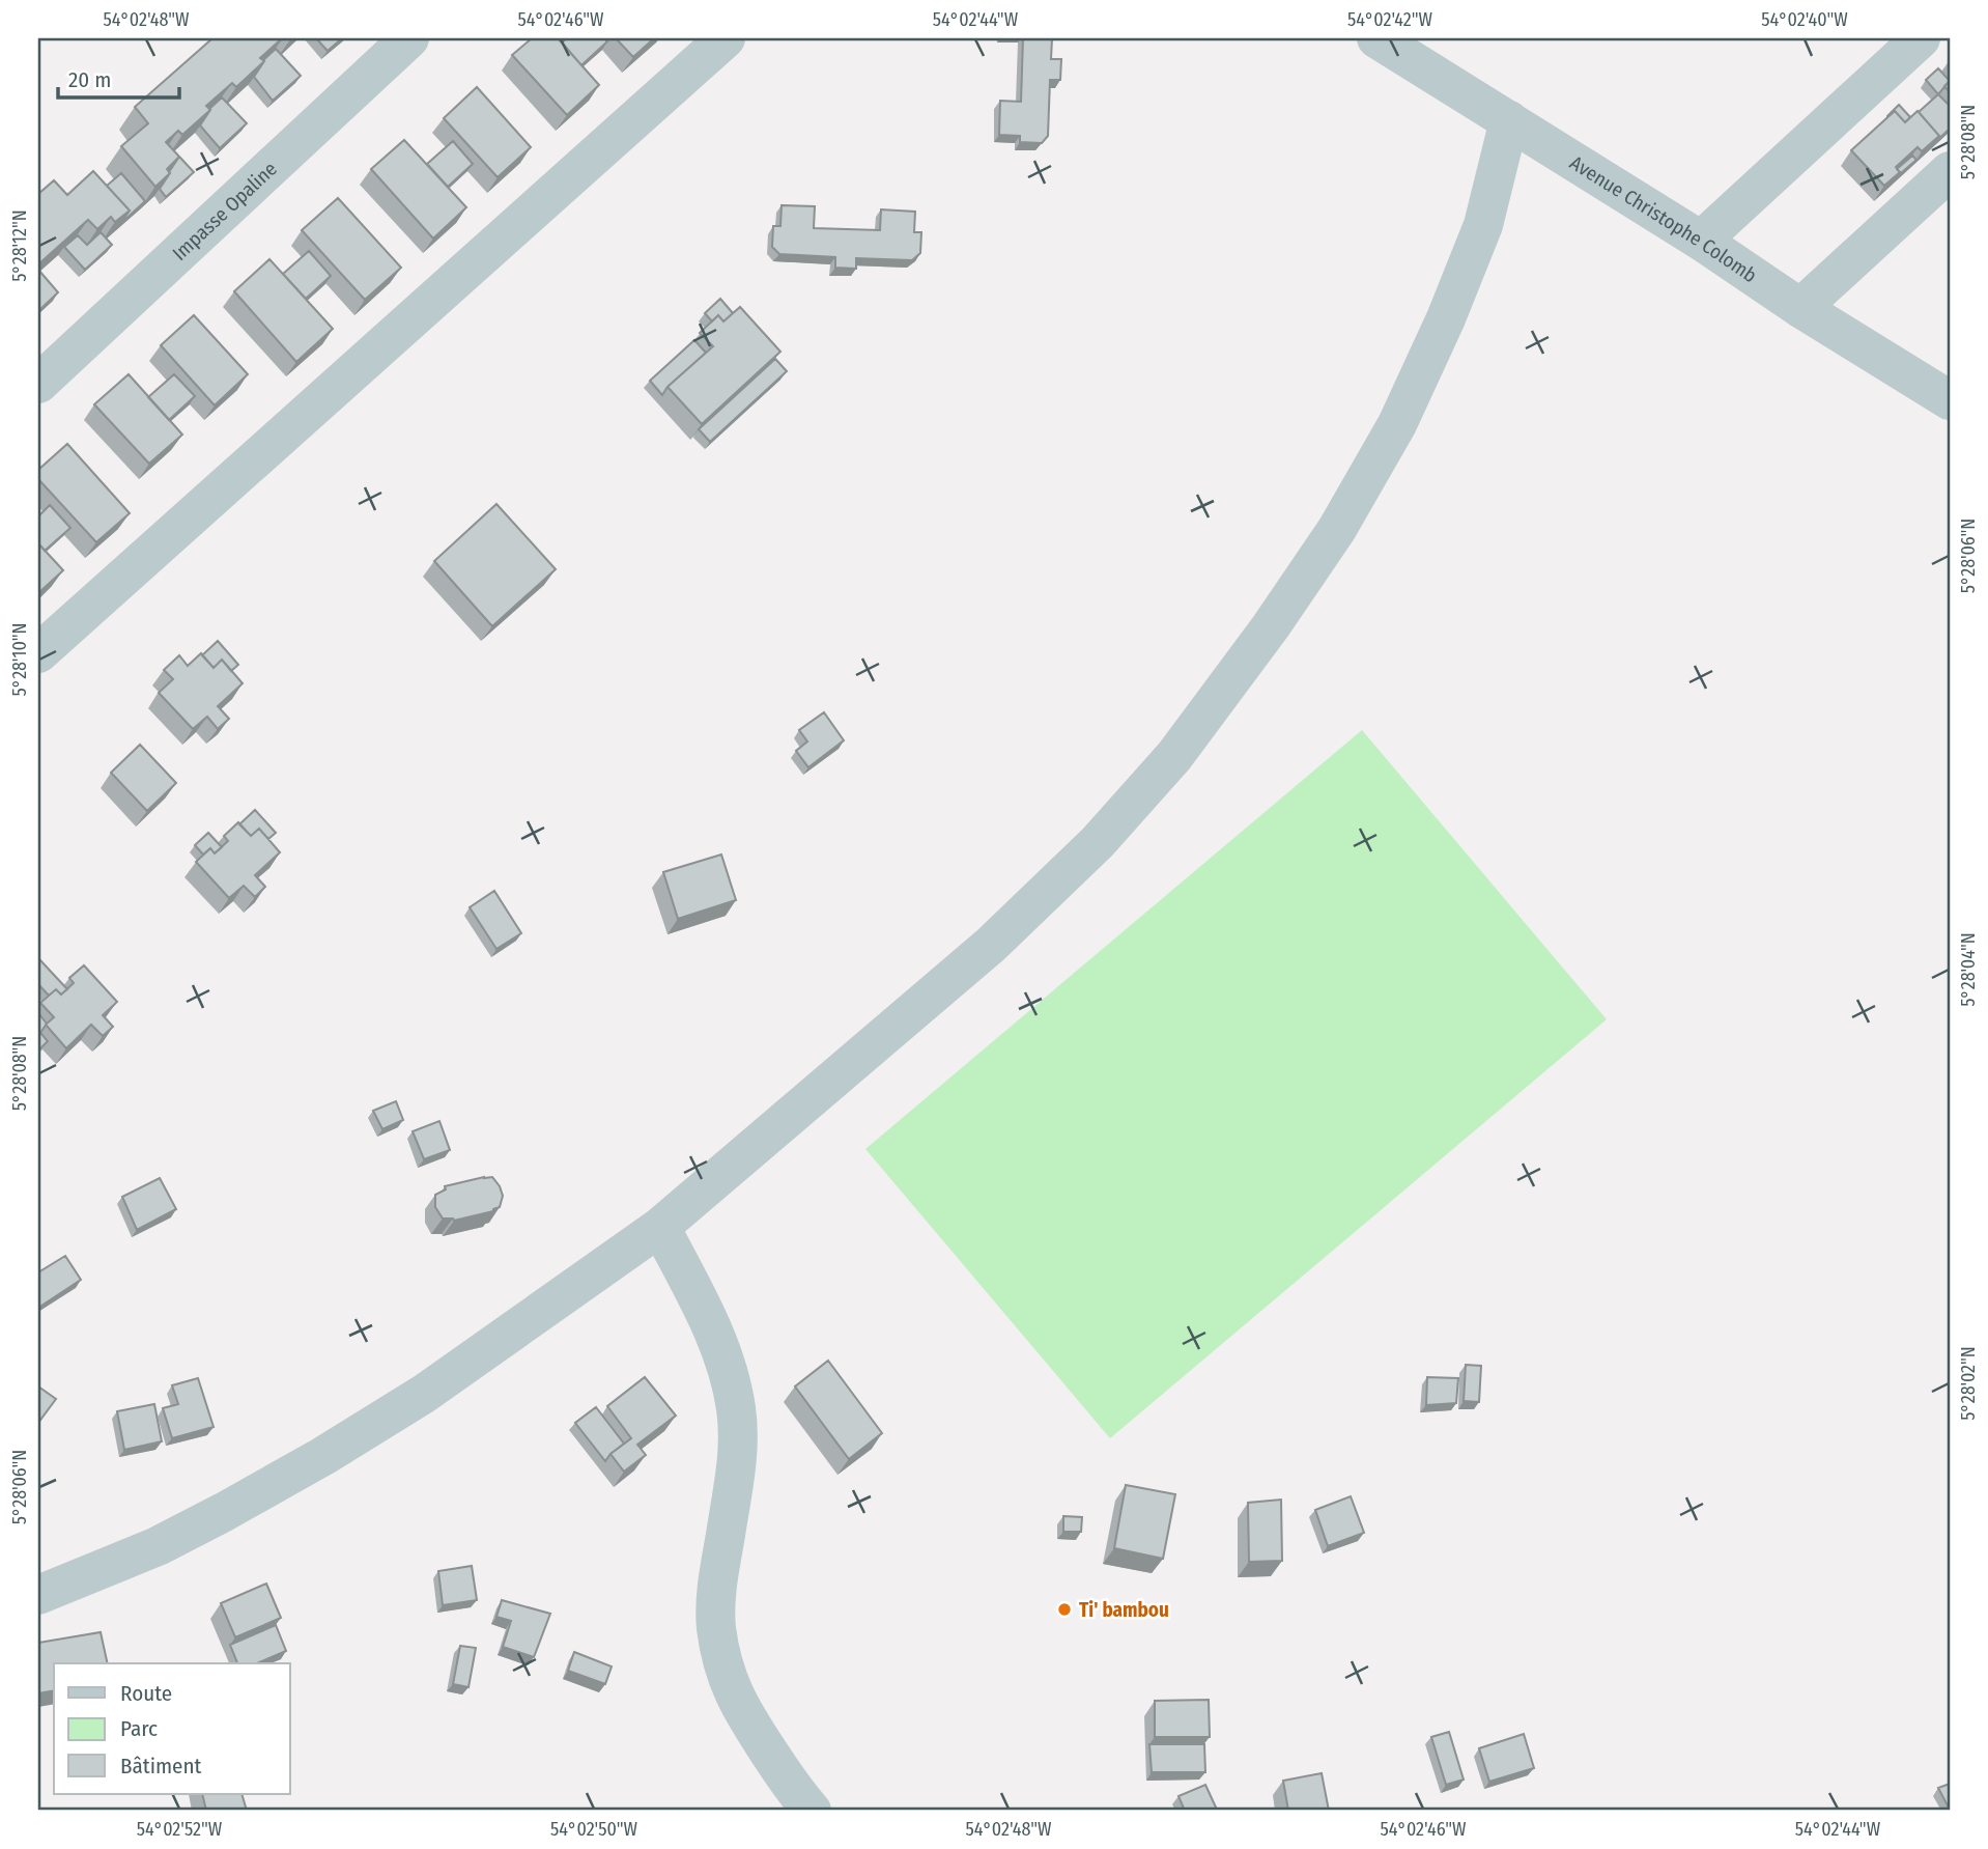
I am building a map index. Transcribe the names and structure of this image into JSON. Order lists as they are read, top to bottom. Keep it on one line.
{"streets":{"street":["Impasse Opaline","Avenue Christophe Colomb"]},"places":["Ti' bambou"],"legend":["Route","Parc","Bâtiment"],"scale_bar":"20 m","coordinates":["54°02'48\"W","54°02'46\"W","54°02'44\"W","54°02'42\"W","54°02'40\"W","5°28'08\"N","5°28'12\"N","5°28'06\"N","5°28'10\"N","5°28'04\"N","5°28'02\"N","54°02'52\"W","54°02'50\"W"]}
